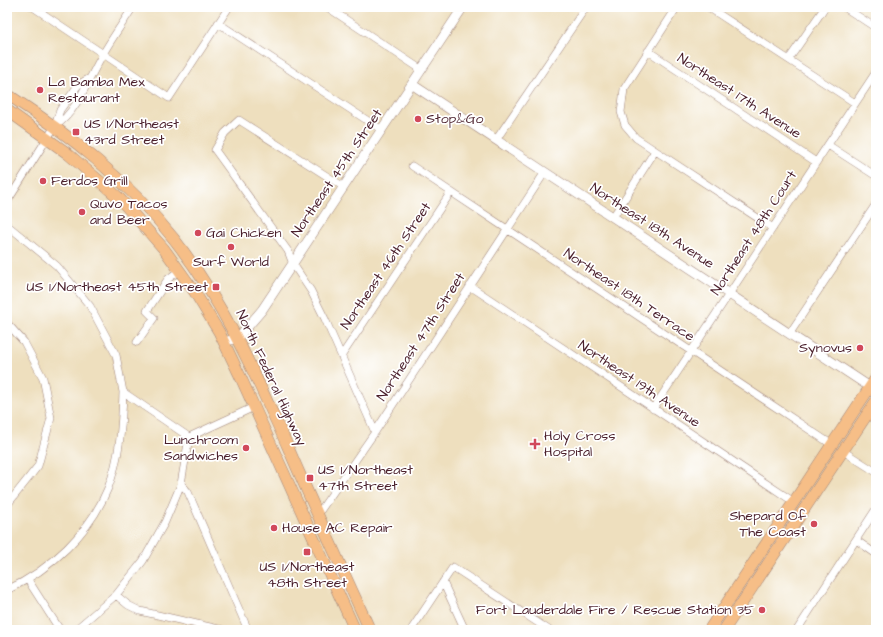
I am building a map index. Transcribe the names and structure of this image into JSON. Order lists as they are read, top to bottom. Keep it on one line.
{"streets":{"main road":["North Federal Highway"],"street":["Northeast 17th Avenue","Northeast 45th Street","Northeast 18th Avenue","Northeast 48th Court","Northeast 46th Street","Northeast 18th Terrace","Northeast 47th Street","Northeast 19th Avenue"]},"crossings":[["Northeast 17th Avenue","Northeast 48th Court"],["Northeast 45th Street","Northeast 18th Avenue"],["Northeast 45th Street","North Federal Highway"],["Northeast 18th Avenue","Northeast 48th Court"],["Northeast 18th Avenue","Northeast 47th Street"],["Northeast 48th Court","Northeast 18th Terrace"],["Northeast 48th Court","Northeast 19th Avenue"],["Northeast 46th Street","Northeast 18th Terrace"],["Northeast 18th Terrace","Northeast 47th Street"],["Northeast 47th Street","North Federal Highway"],["Northeast 47th Street","Northeast 19th Avenue"]],"places":{"other":["La Bamba Mex Restaurant","Stop&Go","Ferdos Grill","Quvo Tacos and Beer","Gai Chicken","Surf World","Synovus","Lunchroom Sandwiches","Shepard Of The Coast","House AC Repair","Fort Lauderdale Fire / Rescue Station 35"],"transit":["US 1/Northeast 43rd Street","US 1/Northeast 45th Street","US 1/Northeast 47th Street","US 1/Northeast 48th Street"],"health":["Holy Cross Hospital"]}}
